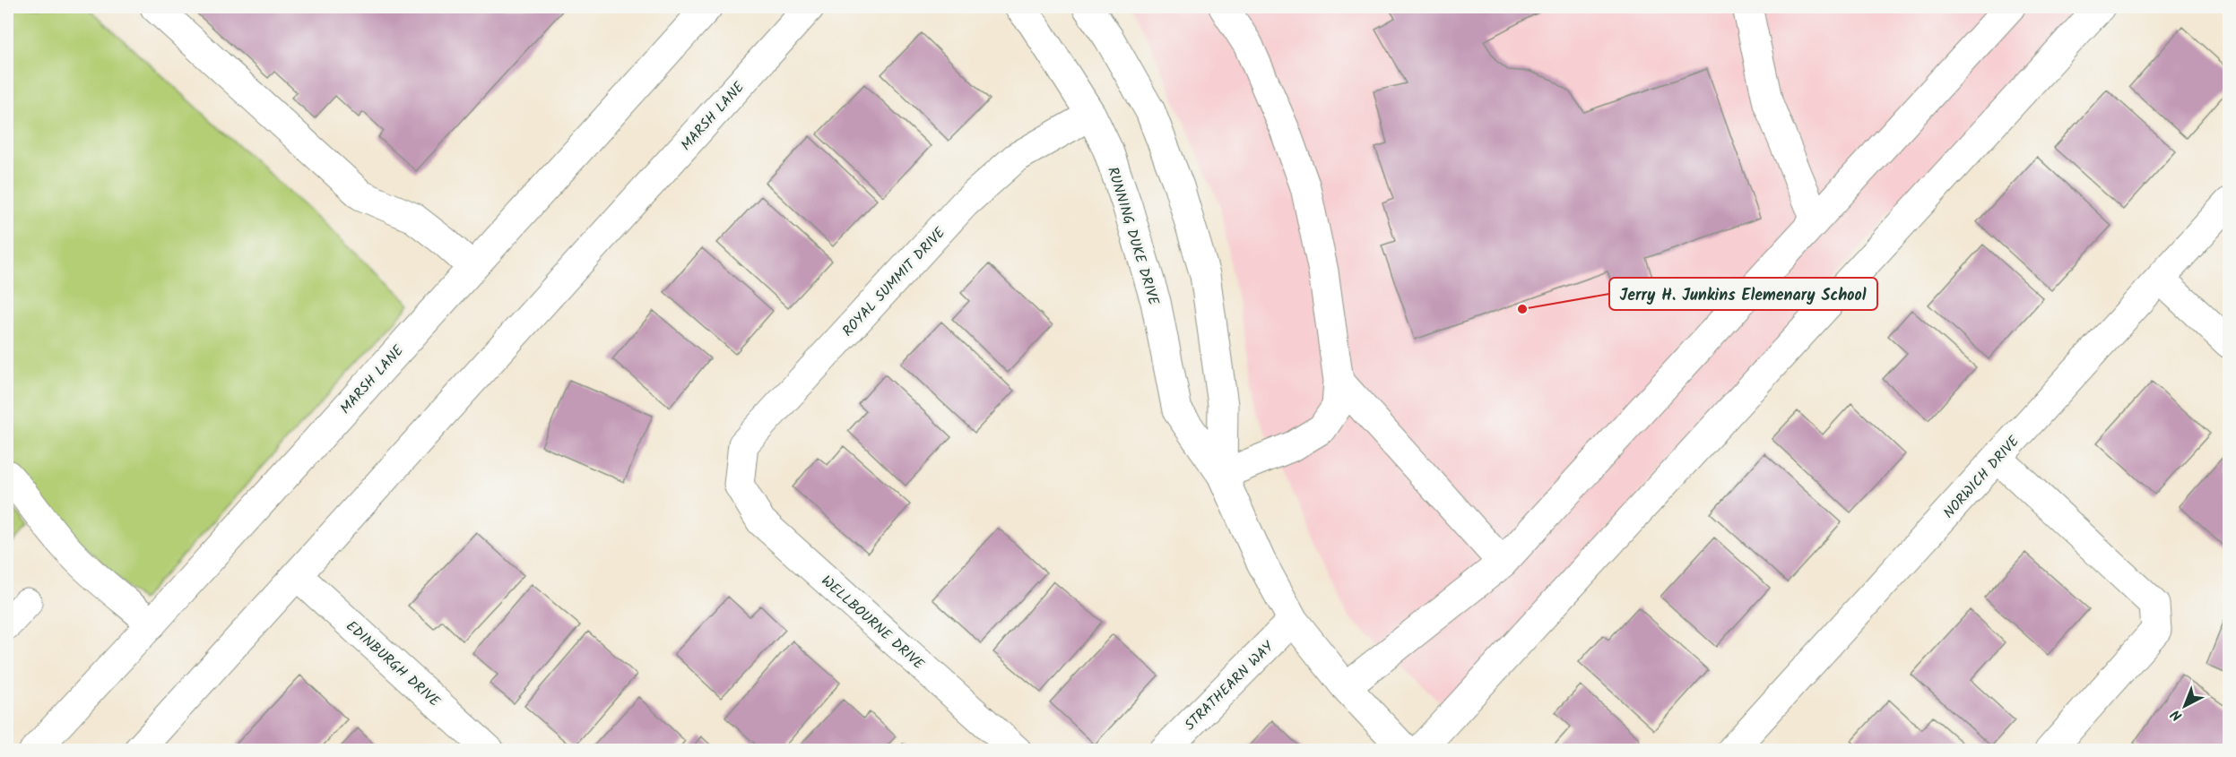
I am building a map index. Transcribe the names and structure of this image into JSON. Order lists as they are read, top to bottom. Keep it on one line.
{"streets":{"street":["MARSH LANE","RUNNING DUKE DRIVE","ROYAL SUMMIT DRIVE","NORWICH DRIVE","WELLBOURNE DRIVE","EDINBURGH DRIVE","STRATHEARN WAY"]},"crossings":[["MARSH LANE","EDINBURGH DRIVE"],["RUNNING DUKE DRIVE","ROYAL SUMMIT DRIVE"],["RUNNING DUKE DRIVE","STRATHEARN WAY"],["ROYAL SUMMIT DRIVE","WELLBOURNE DRIVE"]],"places":["Jerry H. Junkins Elemenary School"],"north":"bottom left"}
